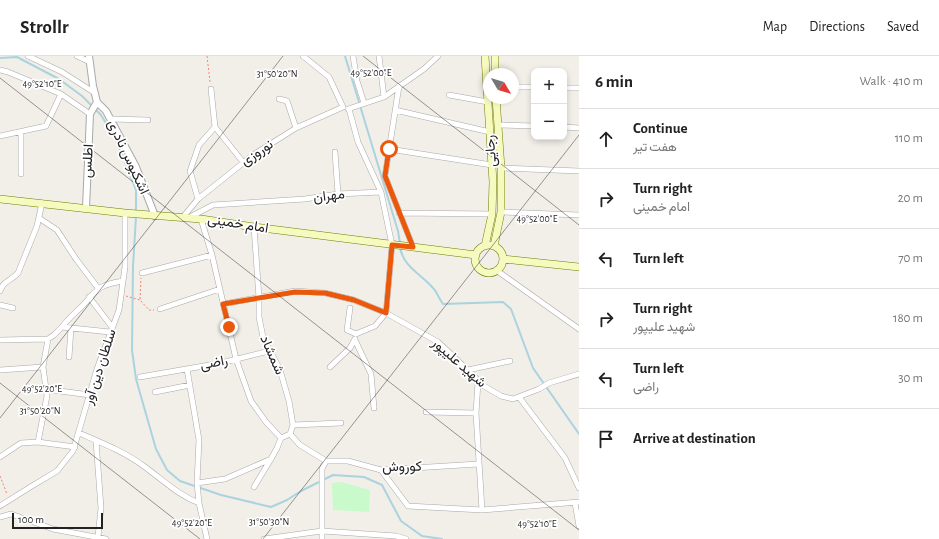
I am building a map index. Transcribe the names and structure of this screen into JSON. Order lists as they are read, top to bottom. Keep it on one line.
{"streets":{"main road":["رجایی","امام خمینی"],"street":["نوروزی","اشکبوس نادری","اطلس","مهران","شمشاد","راضی","شهید علیپور","سلطان دین آور","کوروش"]},"crossings":[["رجایی","امام خمینی"],["نوروزی","مهران"],["نوروزی","امام خمینی"],["اشکبوس نادری","امام خمینی"],["اطلس","امام خمینی"],["مهران","امام خمینی"],["امام خمینی","شمشاد"],["امام خمینی","راضی"],["امام خمینی","سلطان دین آور"],["شمشاد","شهید علیپور"],["راضی","شهید علیپور"]],"scale_bar":"100 m","north":"bottom right","page":{"header":"Strollr","nav":["Map","Directions","Saved"],"heading":["6 min","Walk · 410 m"],"map_buttons":["+","−"],"list":[["Continue","هفت تیر","110 m"],["Turn right","امام خمینی","20 m"],["Turn left","70 m"],["Turn right","شهید علیپور","180 m"],["Turn left","راضی","30 m"],"Arrive at destination"],"scale":"100 m"},"coordinates":["49°52'00\"E","31°50'20\"N","49°52'10\"E","49°52'20\"E","31°50'30\"N"]}
